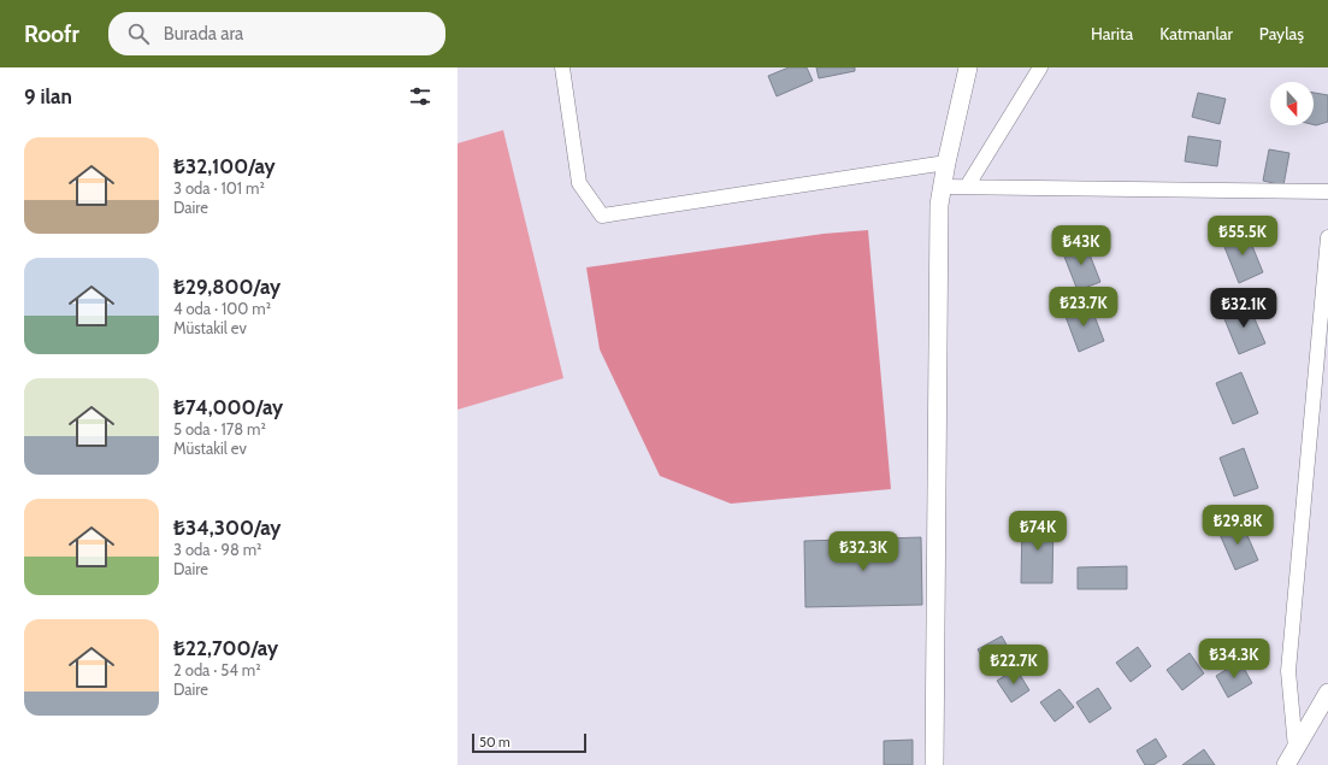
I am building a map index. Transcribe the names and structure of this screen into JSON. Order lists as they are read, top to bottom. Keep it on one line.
{"scale_bar":"50 m","north":"bottom","page":{"header":"Roofr","search":"Burada ara","nav":["Harita","Katmanlar","Paylaş"],"heading":"9 ilan","list":[{"name":"₺32,100/ay","note":"3 oda · 101 m² · Daire"},{"name":"₺29,800/ay","note":"4 oda · 100 m² · Müstakil ev"},{"name":"₺74,000/ay","note":"5 oda · 178 m² · Müstakil ev"},{"name":"₺34,300/ay","note":"3 oda · 98 m² · Daire"},{"name":"₺22,700/ay","note":"2 oda · 54 m² · Daire"}],"price":["₺55.5K","₺43K","₺23.7K","₺32.1K","₺29.8K","₺74K","₺32.3K","₺34.3K","₺22.7K"],"scale":"50 m"}}
